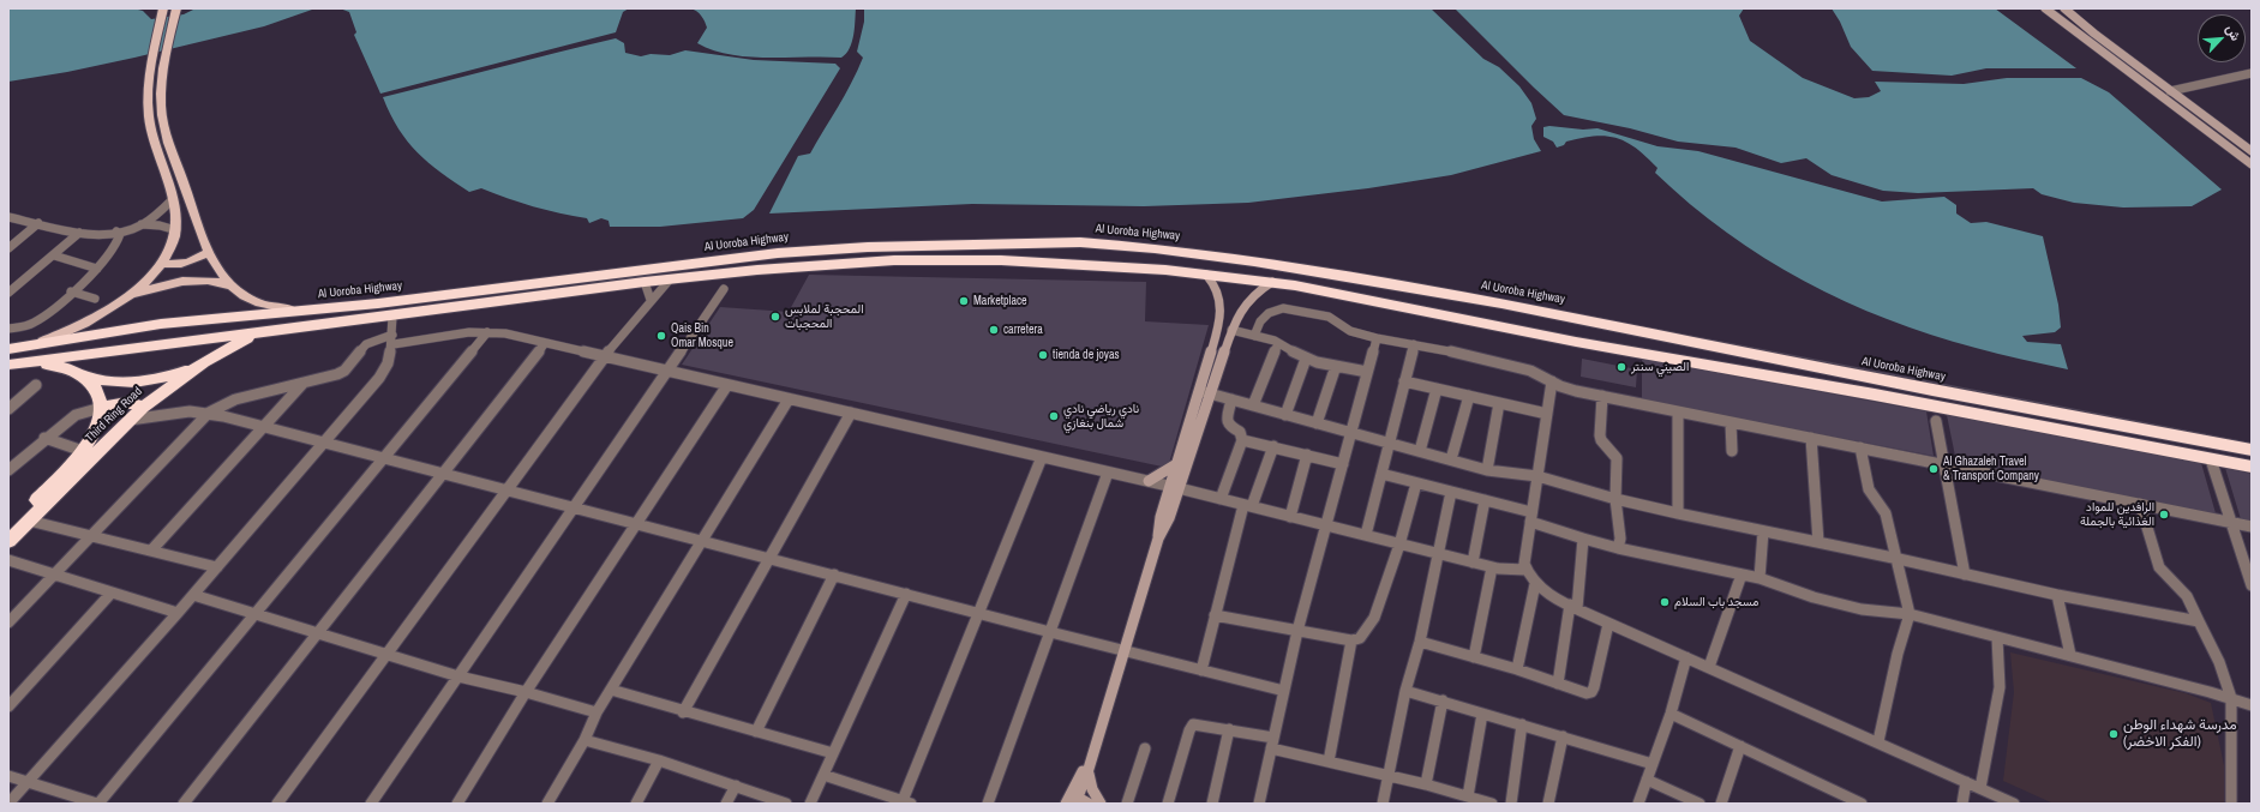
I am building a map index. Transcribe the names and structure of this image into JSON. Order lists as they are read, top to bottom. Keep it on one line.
{"streets":{"highway":["Al Uoroba Highway","Third Ring Road"]},"places":["Marketplace","المحجبة لملابس المحجبات","carretera","Qais Bin Omar Mosque","tienda de joyas","الصيني سنتر","نادي رياضي نادي شمال بنغازي","Al Ghazaleh Travel & Transport Company","الرافدين للمواد الغذائية بالجملة","مسجد باب السلام","مدرسة شهداء الوطن (الفكر الاخضر)"],"north":"top right"}
